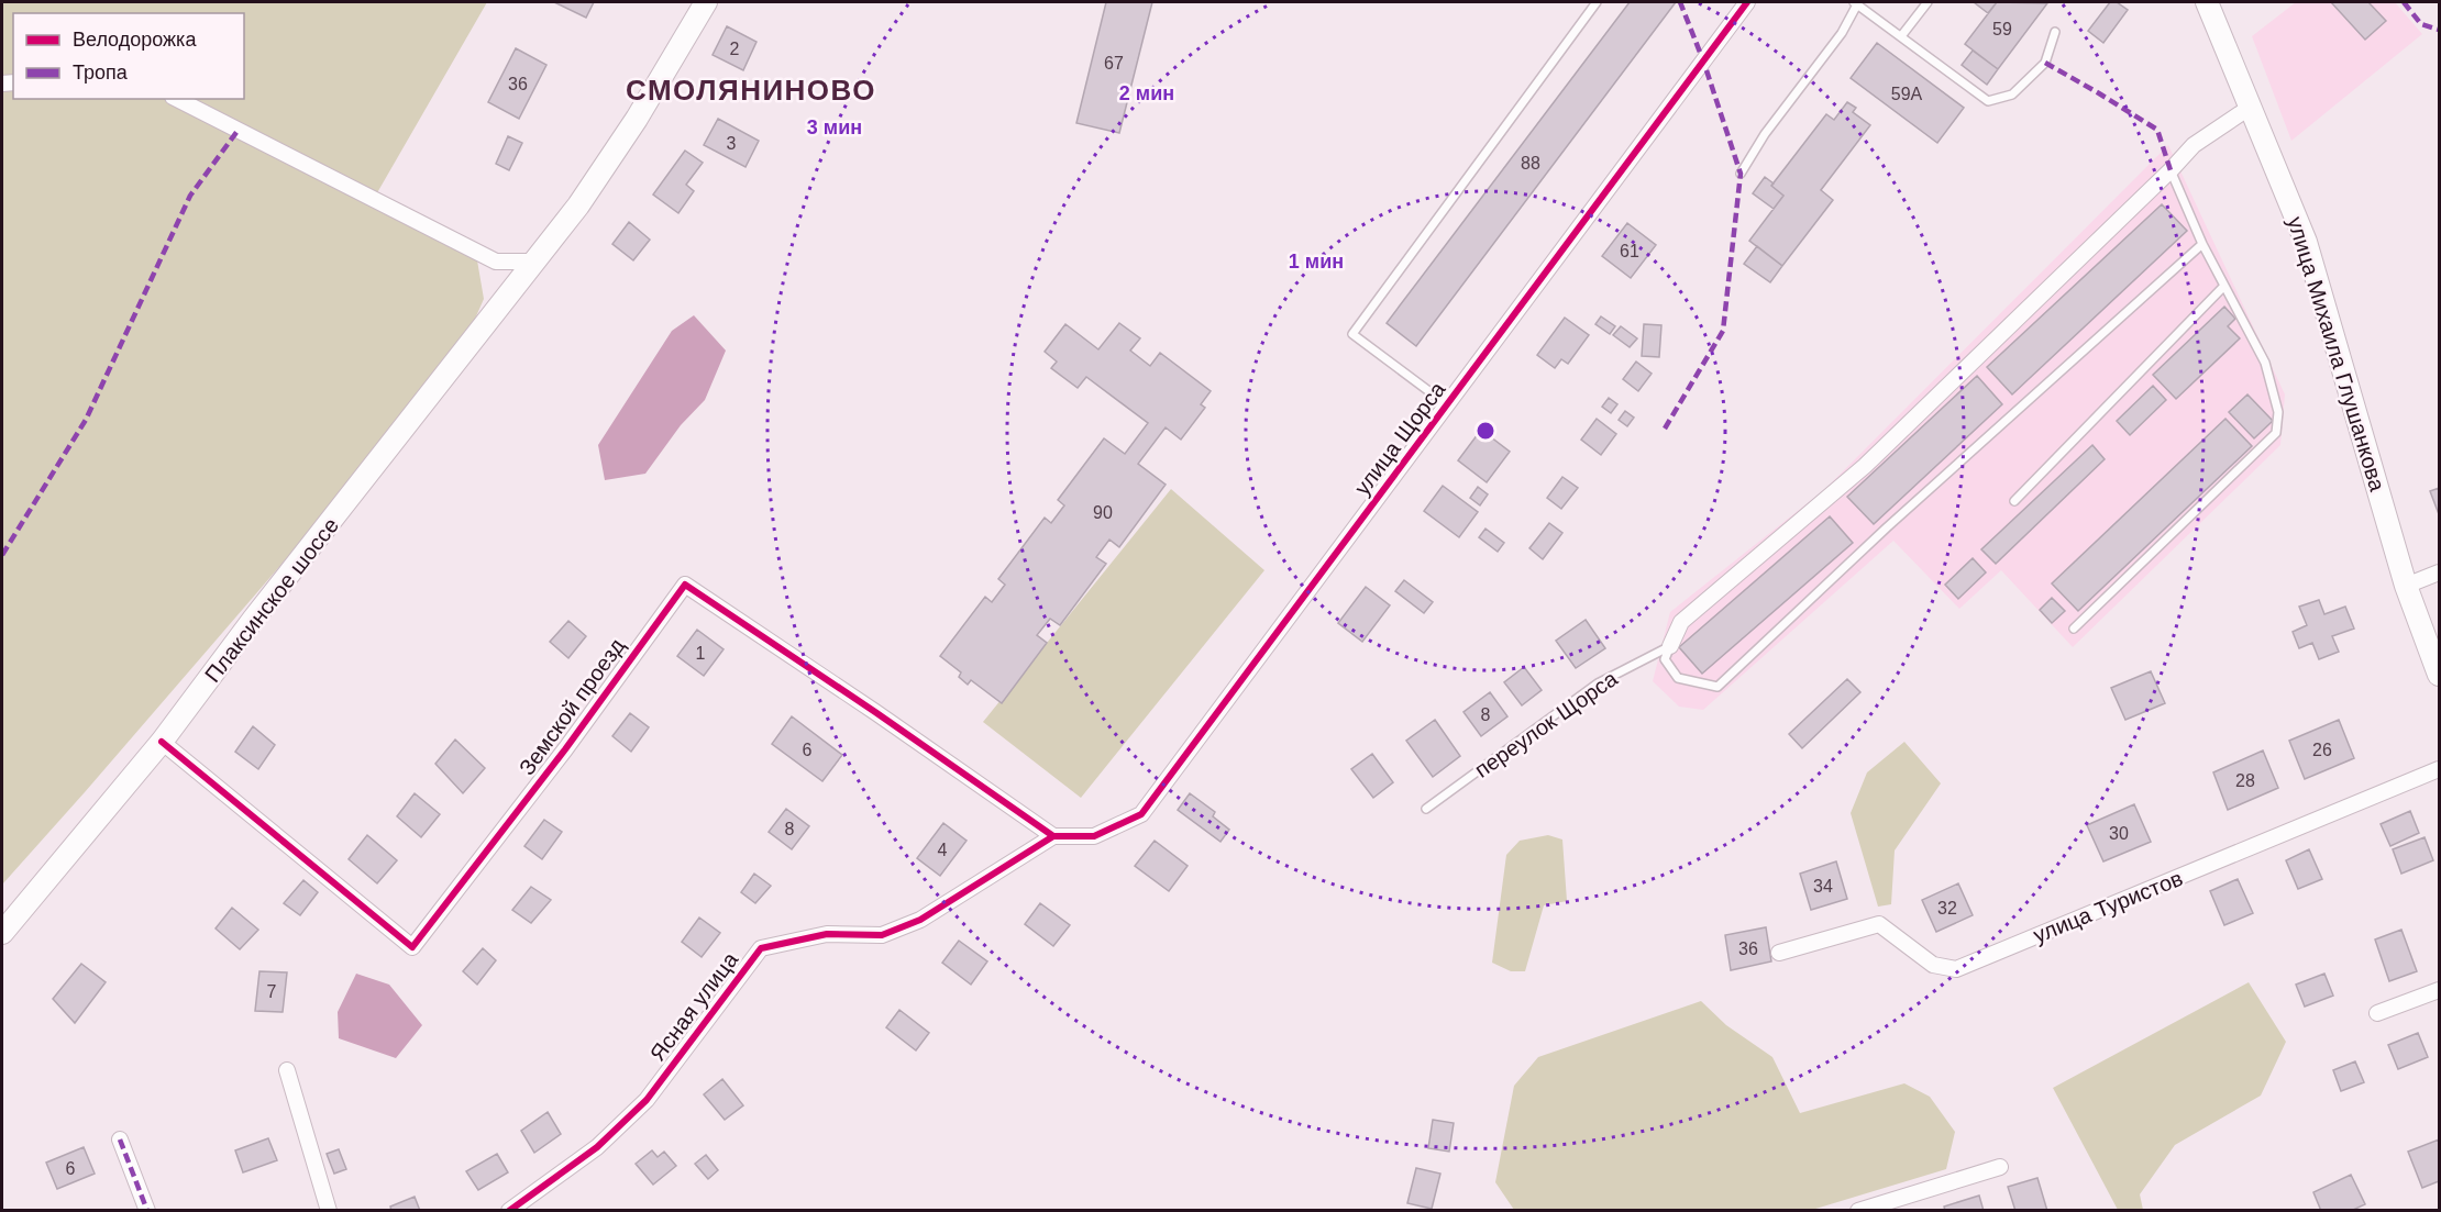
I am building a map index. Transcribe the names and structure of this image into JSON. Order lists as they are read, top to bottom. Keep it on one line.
{"streets":{"main road":["улица Михаила Глушанкова","Плаксинское шоссе"],"street":["улица Щорса","Земской проезд","улица Туристов","Ясная улица"],"lane":["переулок Щорса"]},"crossings":[["улица Щорса","Земской проезд"],["улица Щорса","Ясная улица"],["Плаксинское шоссе","Земской проезд"],["Земской проезд","Ясная улица"]],"districts":["СМОЛЯНИНОВО"],"house_numbers":["59","2","67","36","59А","3","88","61","90","1","8","6","26","28","8","30","4","34","32","36","7","6"],"legend":["Велодорожка","Тропа"],"rings":["2 мин","3 мин","1 мин"]}
